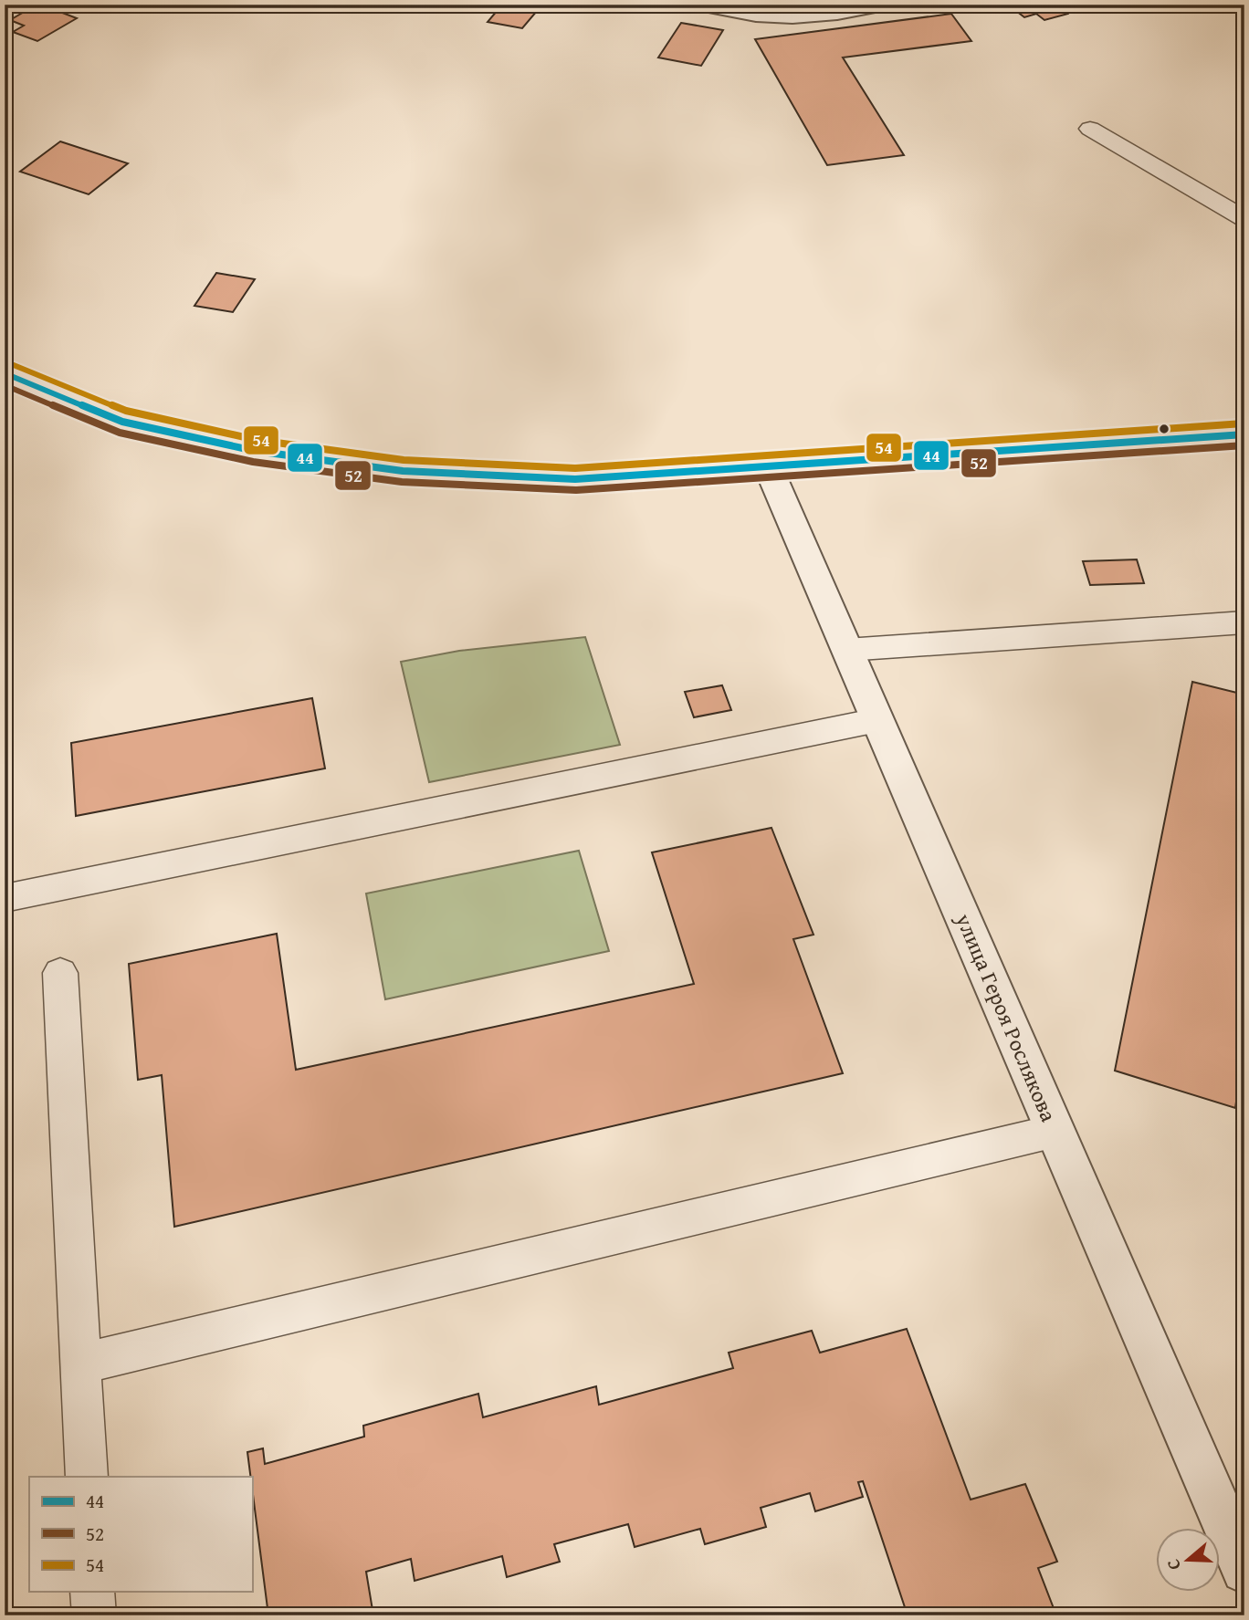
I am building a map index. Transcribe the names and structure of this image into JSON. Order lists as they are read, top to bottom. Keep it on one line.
{"streets":{"street":["улица Героя Рослякова"]},"lines":["transit line 54","transit line 44","transit line 52"],"legend":["44","52","54"],"north":"left"}
